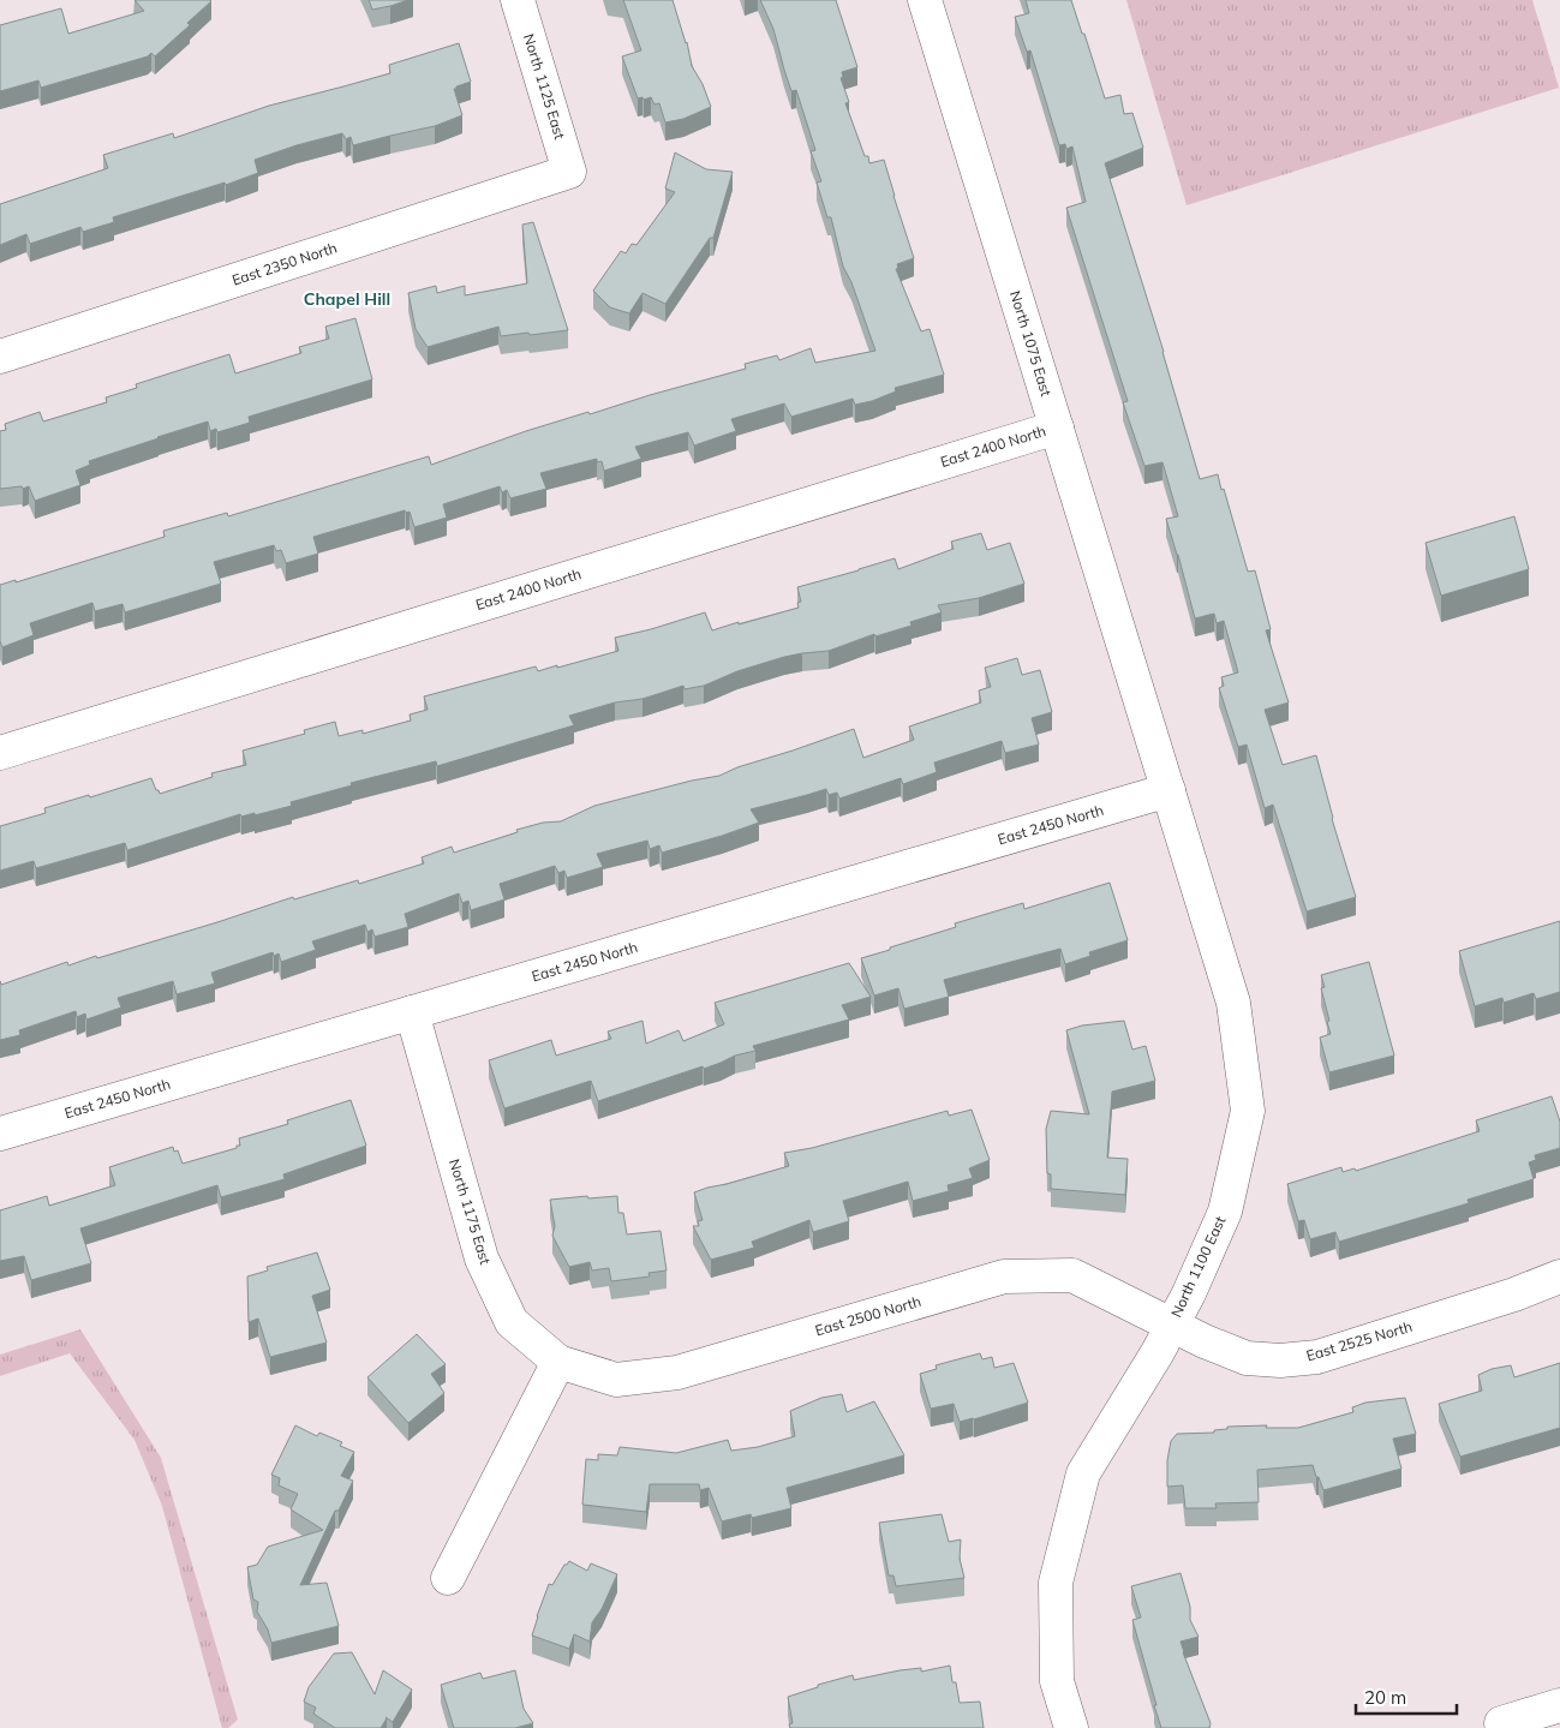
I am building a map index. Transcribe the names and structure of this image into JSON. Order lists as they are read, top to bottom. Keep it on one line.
{"streets":{"street":["North 1125 East","East 2350 North","North 1075 East","East 2400 North","East 2450 North","North 1175 East","North 1100 East","East 2500 North","East 2525 North"]},"crossings":[["North 1125 East","East 2350 North"],["North 1075 East","East 2400 North"],["North 1075 East","East 2450 North"],["North 1075 East","North 1100 East"],["East 2450 North","North 1175 East"],["East 2450 North","North 1100 East"],["North 1175 East","East 2500 North"],["North 1100 East","East 2500 North"],["North 1100 East","East 2525 North"],["East 2500 North","East 2525 North"]],"districts":["Chapel Hill"],"scale_bar":"20 m"}
